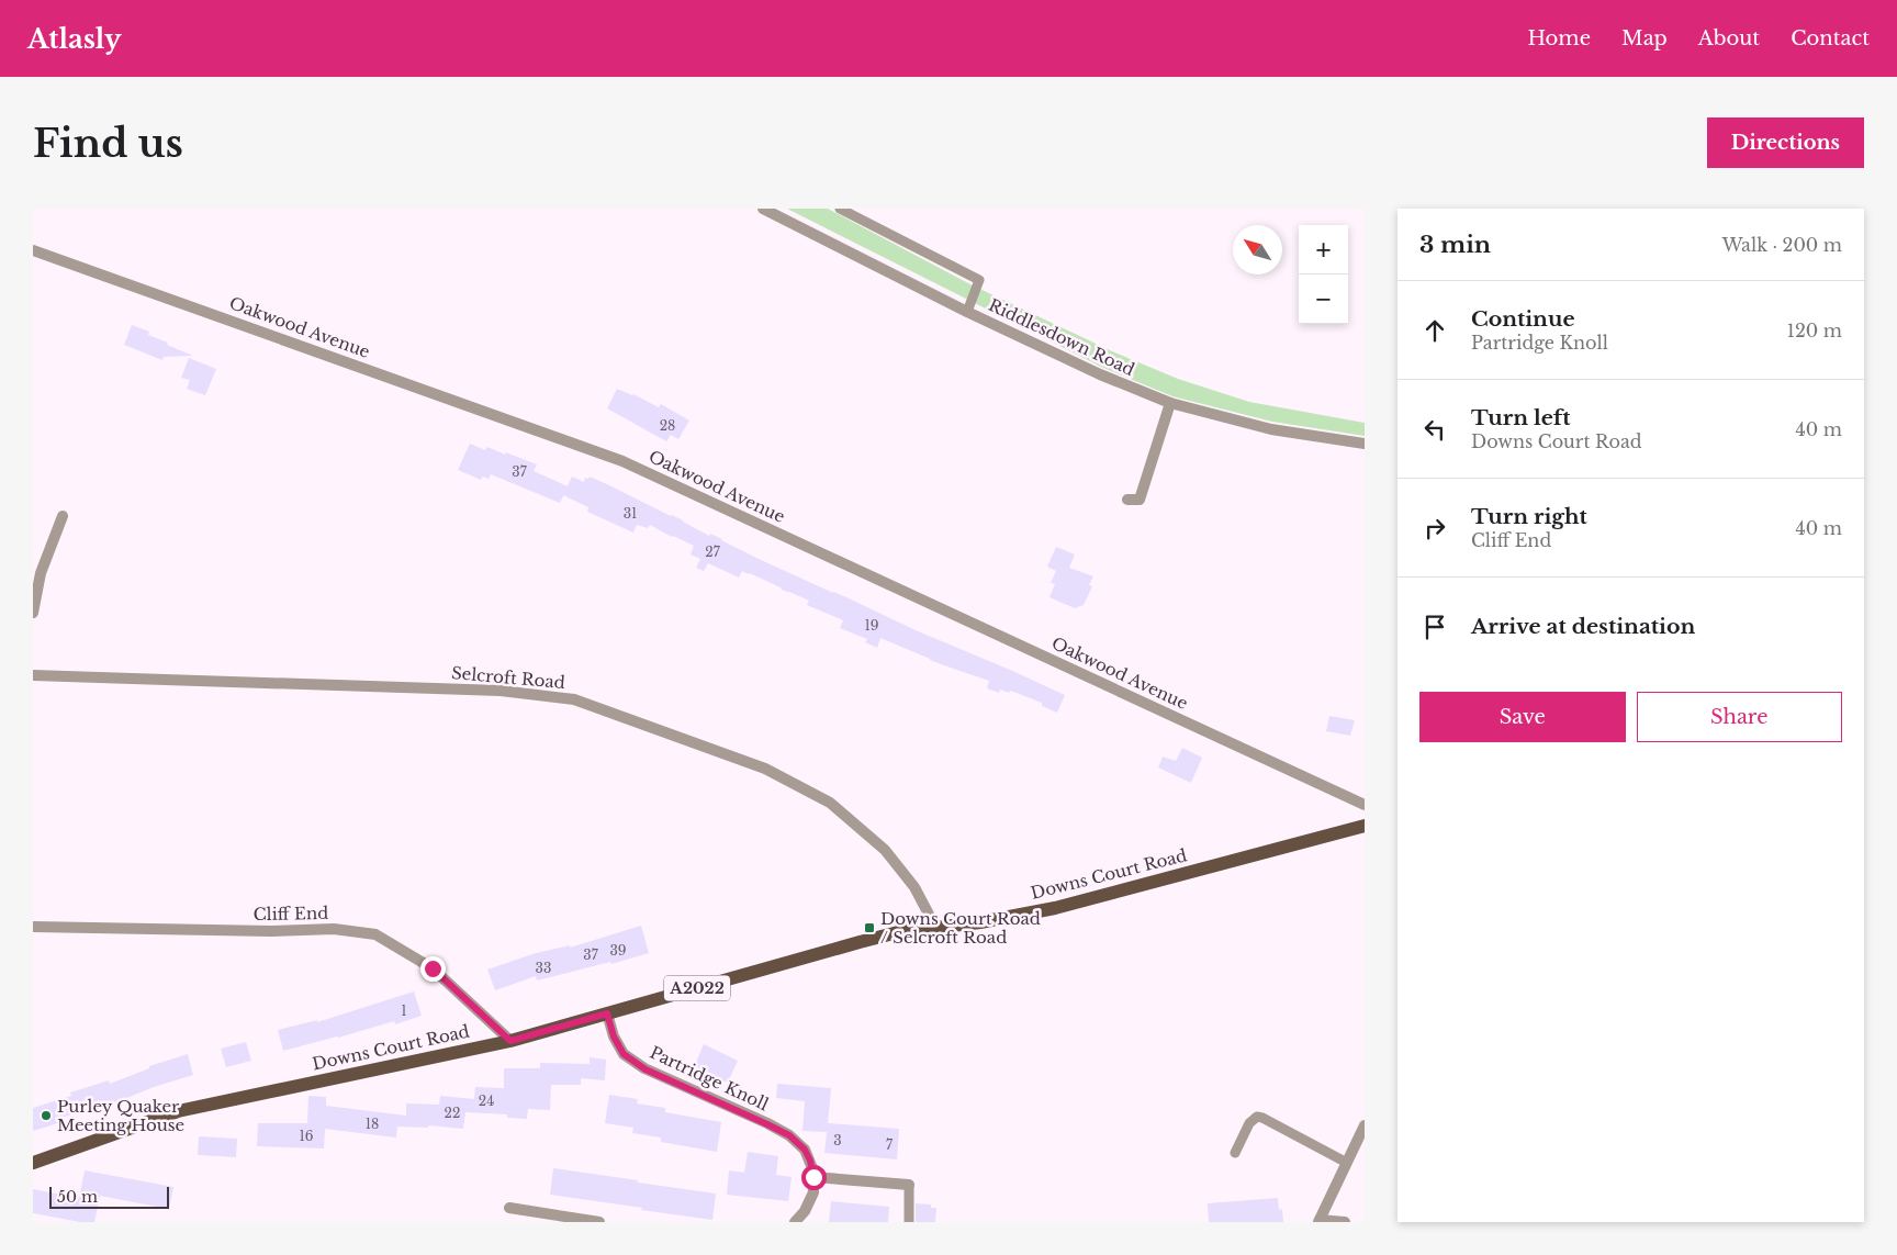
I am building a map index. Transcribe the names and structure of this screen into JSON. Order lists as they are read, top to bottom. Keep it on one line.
{"streets":{"main road":["Downs Court Road","A2022"],"street":["Oakwood Avenue","Riddlesdown Road","Selcroft Road","Cliff End","Partridge Knoll"]},"crossings":[["Selcroft Road","Downs Court Road"],["Downs Court Road","Cliff End"],["Downs Court Road","Partridge Knoll"]],"places":{"transit":["Downs Court Road / Selcroft Road"],"other":["Purley Quaker Meeting House"]},"house_numbers":["28","37","31","27","19","39","37","33","1","24","22","18","16","3","7"],"scale_bar":"50 m","north":"top left","page":{"header":"Atlasly","nav":["Home","Map","About","Contact"],"buttons":["Directions",["Save","Share"]],"title":"Find us","heading":["3 min","Walk · 200 m"],"map_buttons":["+","−"],"list":[["Continue","Partridge Knoll","120 m"],["Turn left","Downs Court Road","40 m"],["Turn right","Cliff End","40 m"],"Arrive at destination"],"scale":"50 m"}}
